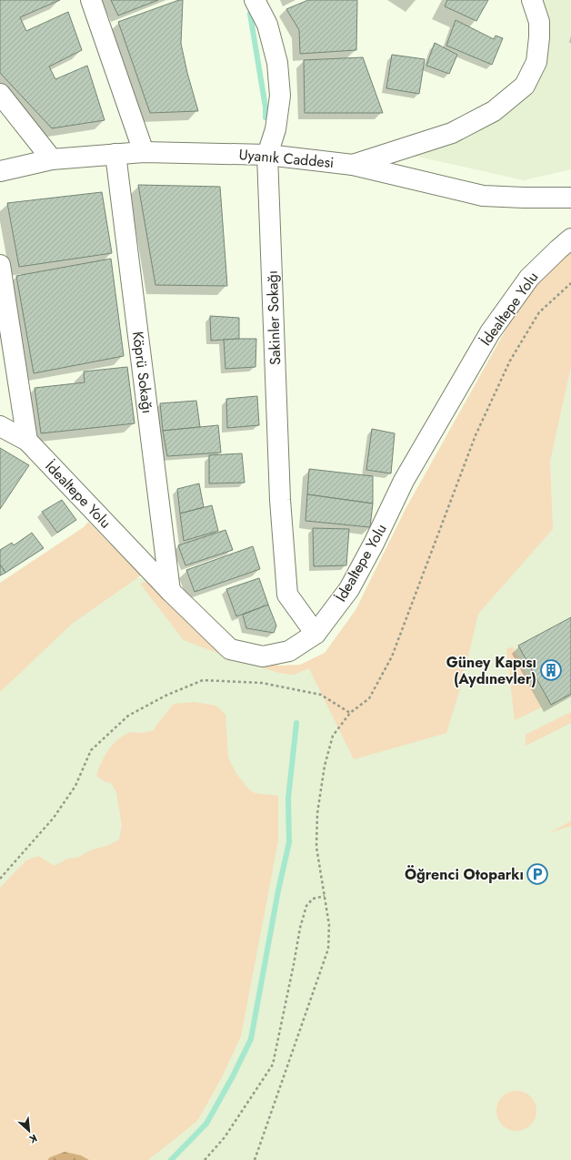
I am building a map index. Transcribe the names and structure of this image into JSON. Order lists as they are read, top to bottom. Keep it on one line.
{"streets":{"street":["Uyanık Caddesi","İdealtepe Yolu","Sakinler Sokağı","Köprü Sokağı"]},"crossings":[["Uyanık Caddesi","Sakinler Sokağı"],["Uyanık Caddesi","Köprü Sokağı"],["İdealtepe Yolu","Sakinler Sokağı"],["İdealtepe Yolu","Köprü Sokağı"]],"places":{"building":["Güney Kapısı (Aydınevler)"],"parking":["Öğrenci Otoparkı"]},"north":"bottom right"}
